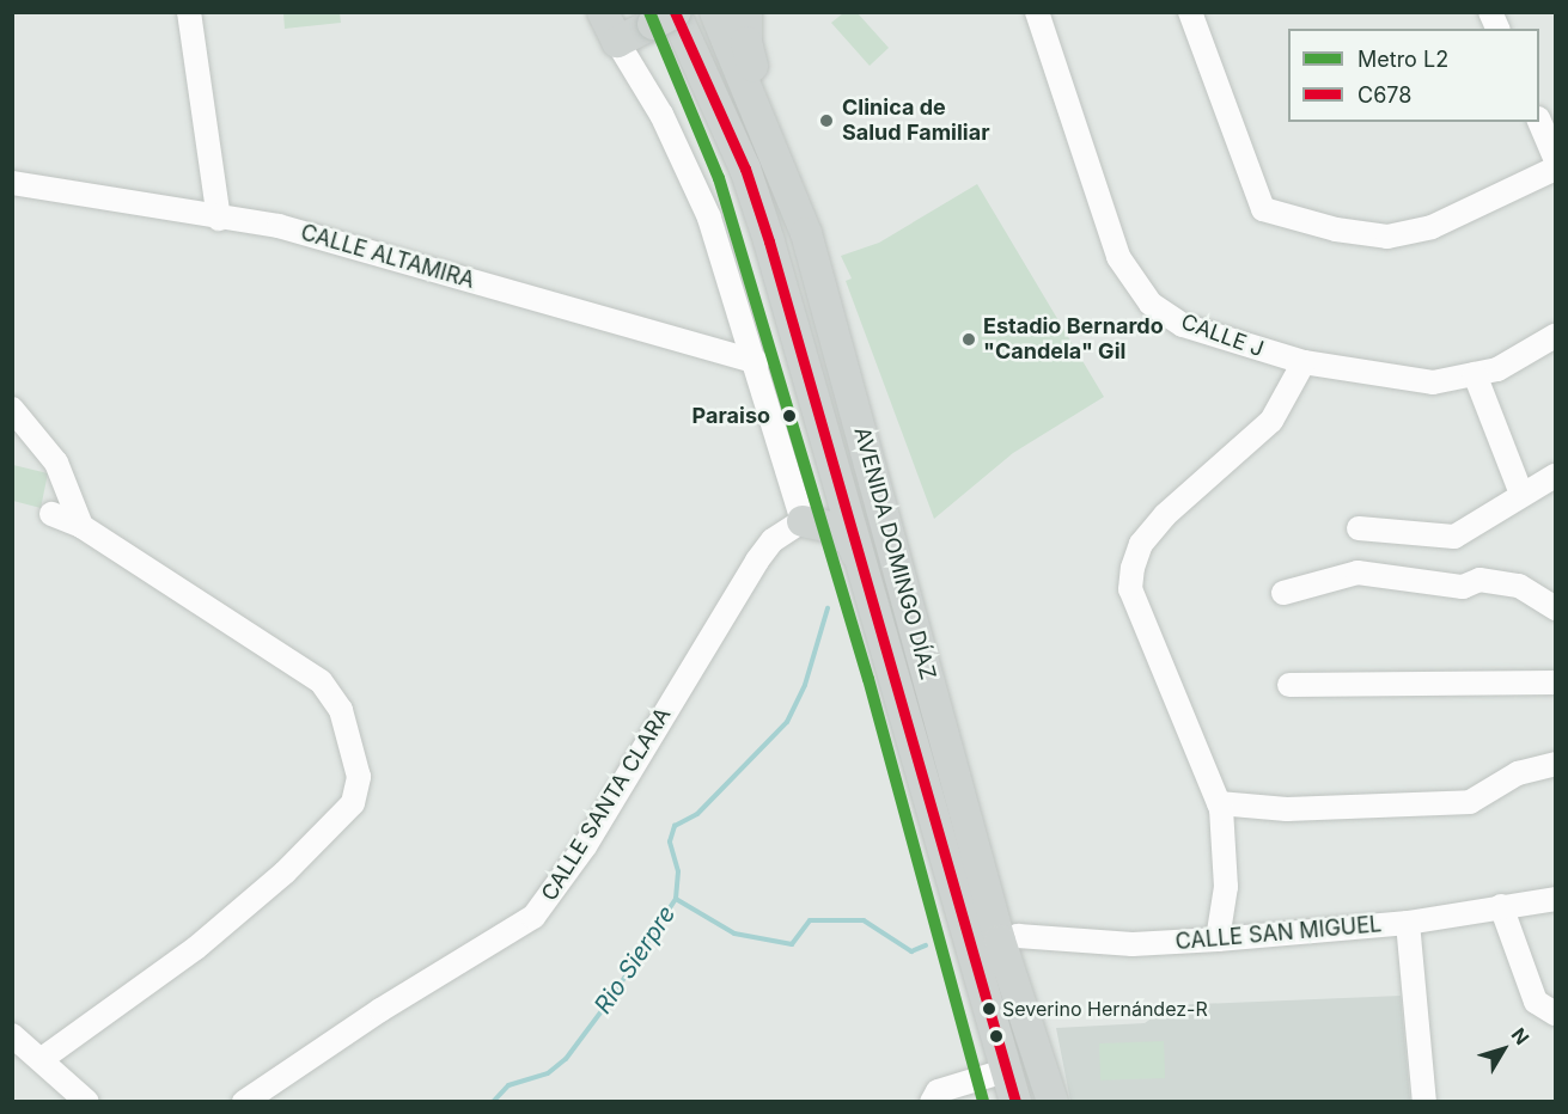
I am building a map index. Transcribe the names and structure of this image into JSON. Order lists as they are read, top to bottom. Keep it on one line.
{"streets":{"main road":["AVENIDA DOMINGO DÍAZ"],"street":["CALLE ALTAMIRA","CALLE J","CALLE SANTA CLARA","CALLE SAN MIGUEL"]},"crossings":[["AVENIDA DOMINGO DÍAZ","CALLE SAN MIGUEL"]],"water":["Rio Sierpre"],"places":["Clinica de Salud Familiar","Estadio Bernardo \"Candela\" Gil","Paraiso","Severino Hernández-R"],"lines":["metro line L2","transit line C678"],"legend":["Metro L2","C678"],"north":"top right"}
